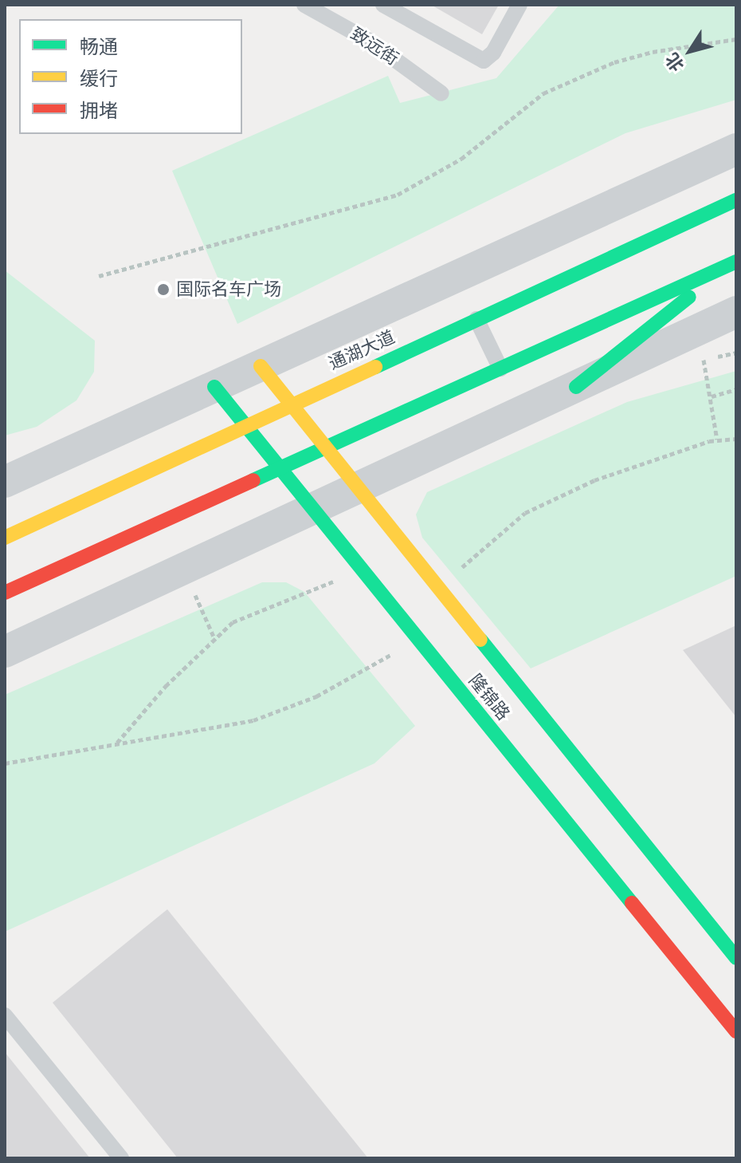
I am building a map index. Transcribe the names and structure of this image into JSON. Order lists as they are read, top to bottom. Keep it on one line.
{"streets":{"main road":["通湖大道","隆锦路"],"lane":["致远街"]},"crossings":[["通湖大道","隆锦路"]],"places":["国际名车广场"],"legend":["畅通","缓行","拥堵"],"north":"bottom left"}
